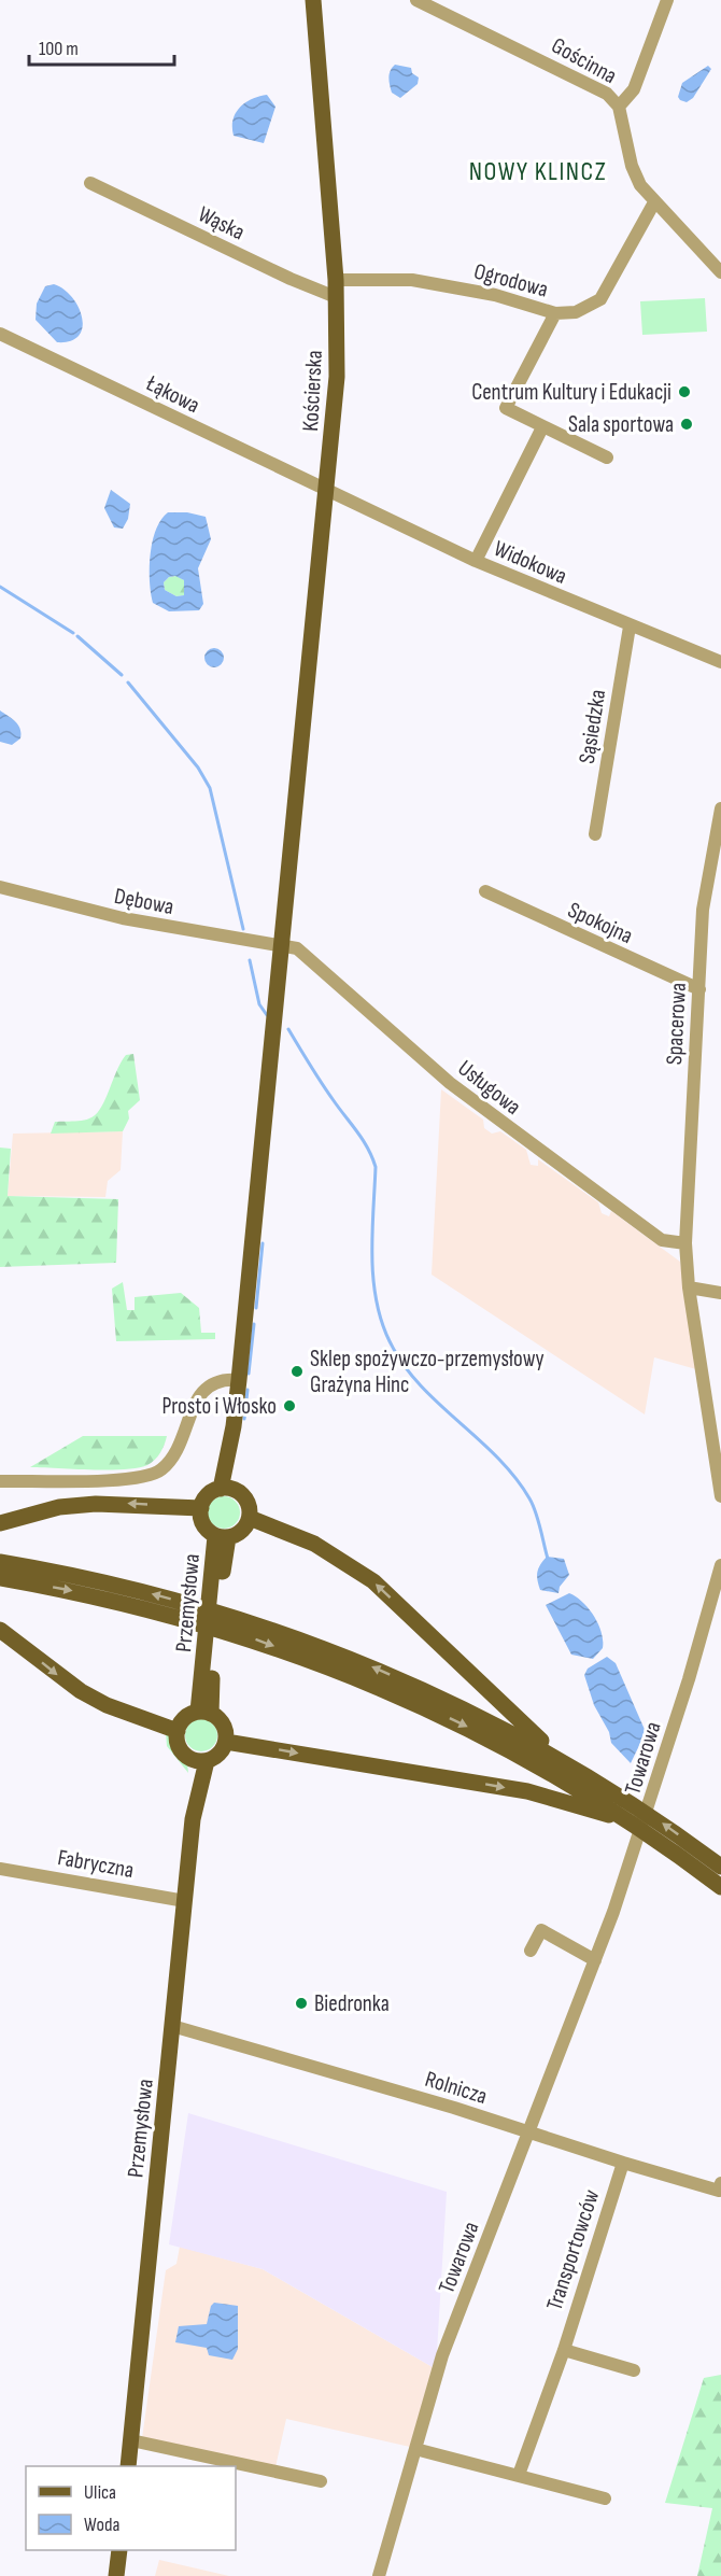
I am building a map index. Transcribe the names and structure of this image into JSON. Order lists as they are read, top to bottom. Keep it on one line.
{"streets":{"main road":["Kościerska","Przemysłowa"],"street":["Gościnna","Wąska","Ogrodowa","Łąkowa","Widokowa","Sąsiedzka","Dębowa","Spokojna","Spacerowa","Usługowa","Towarowa","Fabryczna","Rolnicza","Transportowców"]},"crossings":[["Gościnna","Ogrodowa"],["Wąska","Kościerska"],["Ogrodowa","Kościerska"],["Kościerska","Łąkowa"],["Kościerska","Widokowa"],["Kościerska","Dębowa"],["Kościerska","Usługowa"],["Łąkowa","Widokowa"],["Widokowa","Sąsiedzka"],["Dębowa","Usługowa"],["Spokojna","Spacerowa"],["Spacerowa","Usługowa"],["Przemysłowa","Fabryczna"],["Przemysłowa","Rolnicza"],["Towarowa","Rolnicza"],["Rolnicza","Transportowców"]],"districts":["NOWY KLINCZ"],"places":["Centrum Kultury i Edukacji","Sala sportowa","Sklep spożywczo-przemysłowy Grażyna Hinc","Prosto i Włosko","Biedronka"],"legend":["Ulica","Woda"],"scale_bar":"100 m"}
